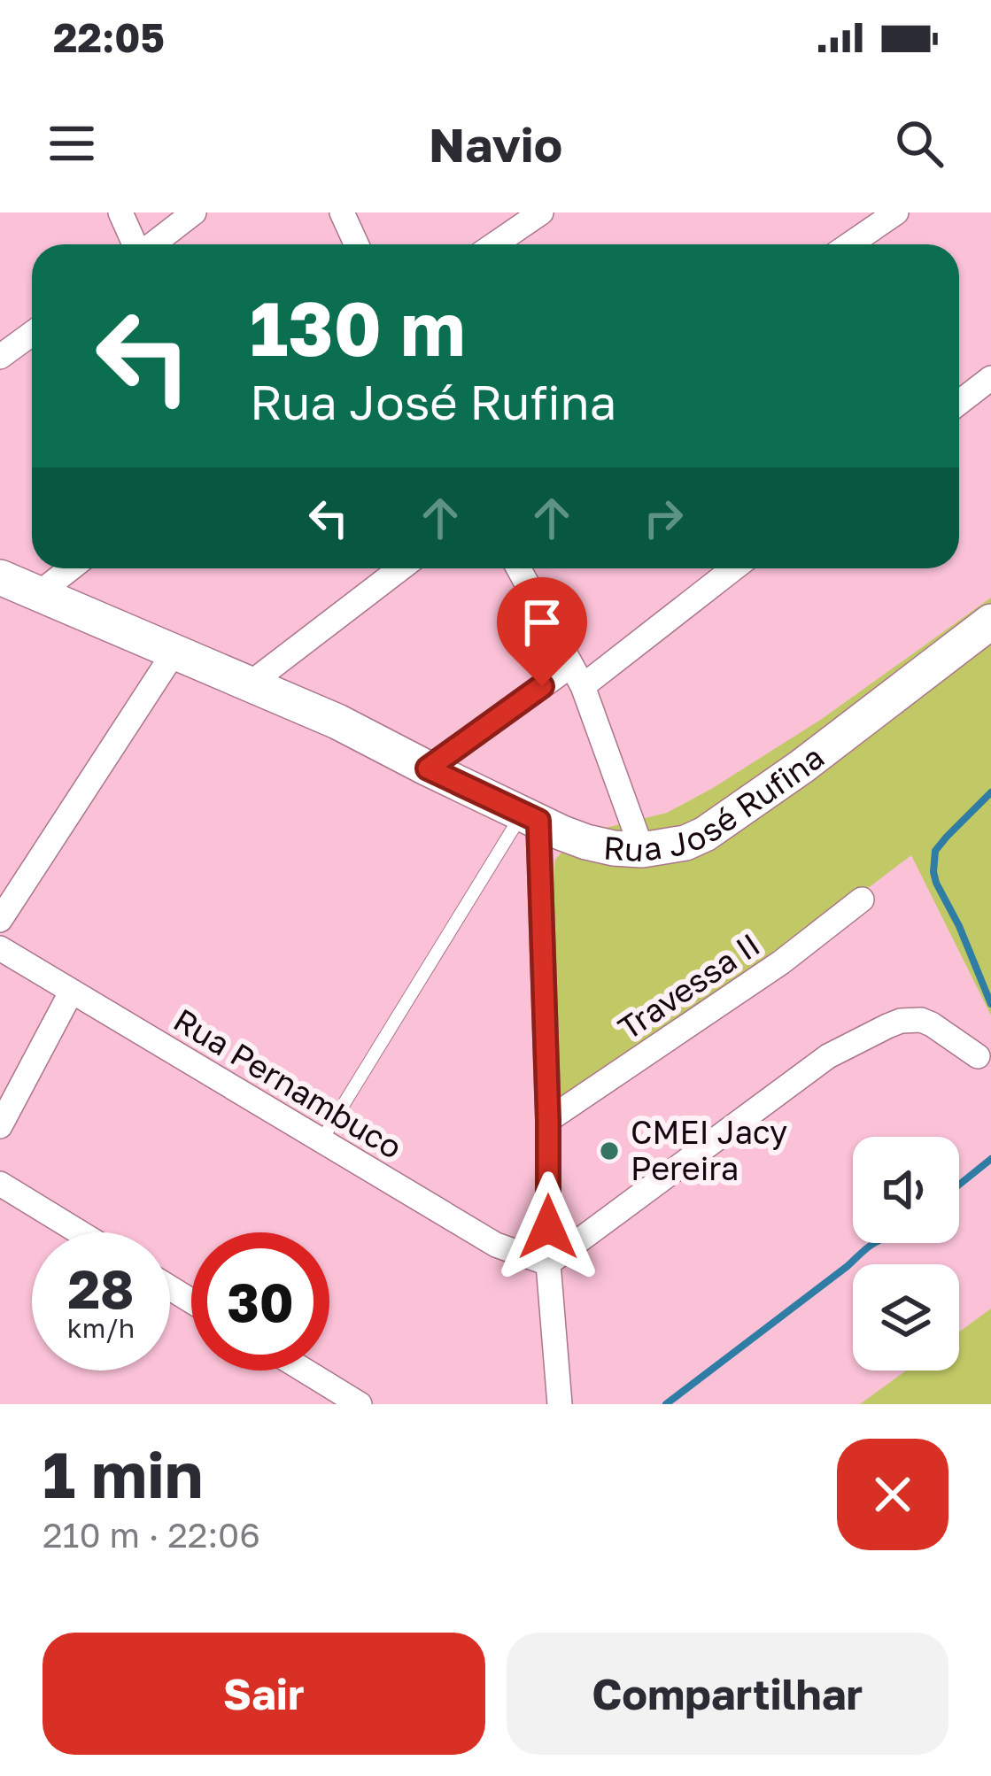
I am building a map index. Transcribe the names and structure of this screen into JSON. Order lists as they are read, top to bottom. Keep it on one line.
{"streets":{"street":["Rua José Rufina","Travessa II","Rua Pernambuco"]},"places":["CMEI Jacy Pereira"],"page":{"status":"22:05","header":"Navio","turn":["130 m","Rua José Rufina"],"speed":"28 km/h","limit":"30","heading":["1 min","210 m · 22:06"],"buttons":["Sair","Compartilhar"]}}
